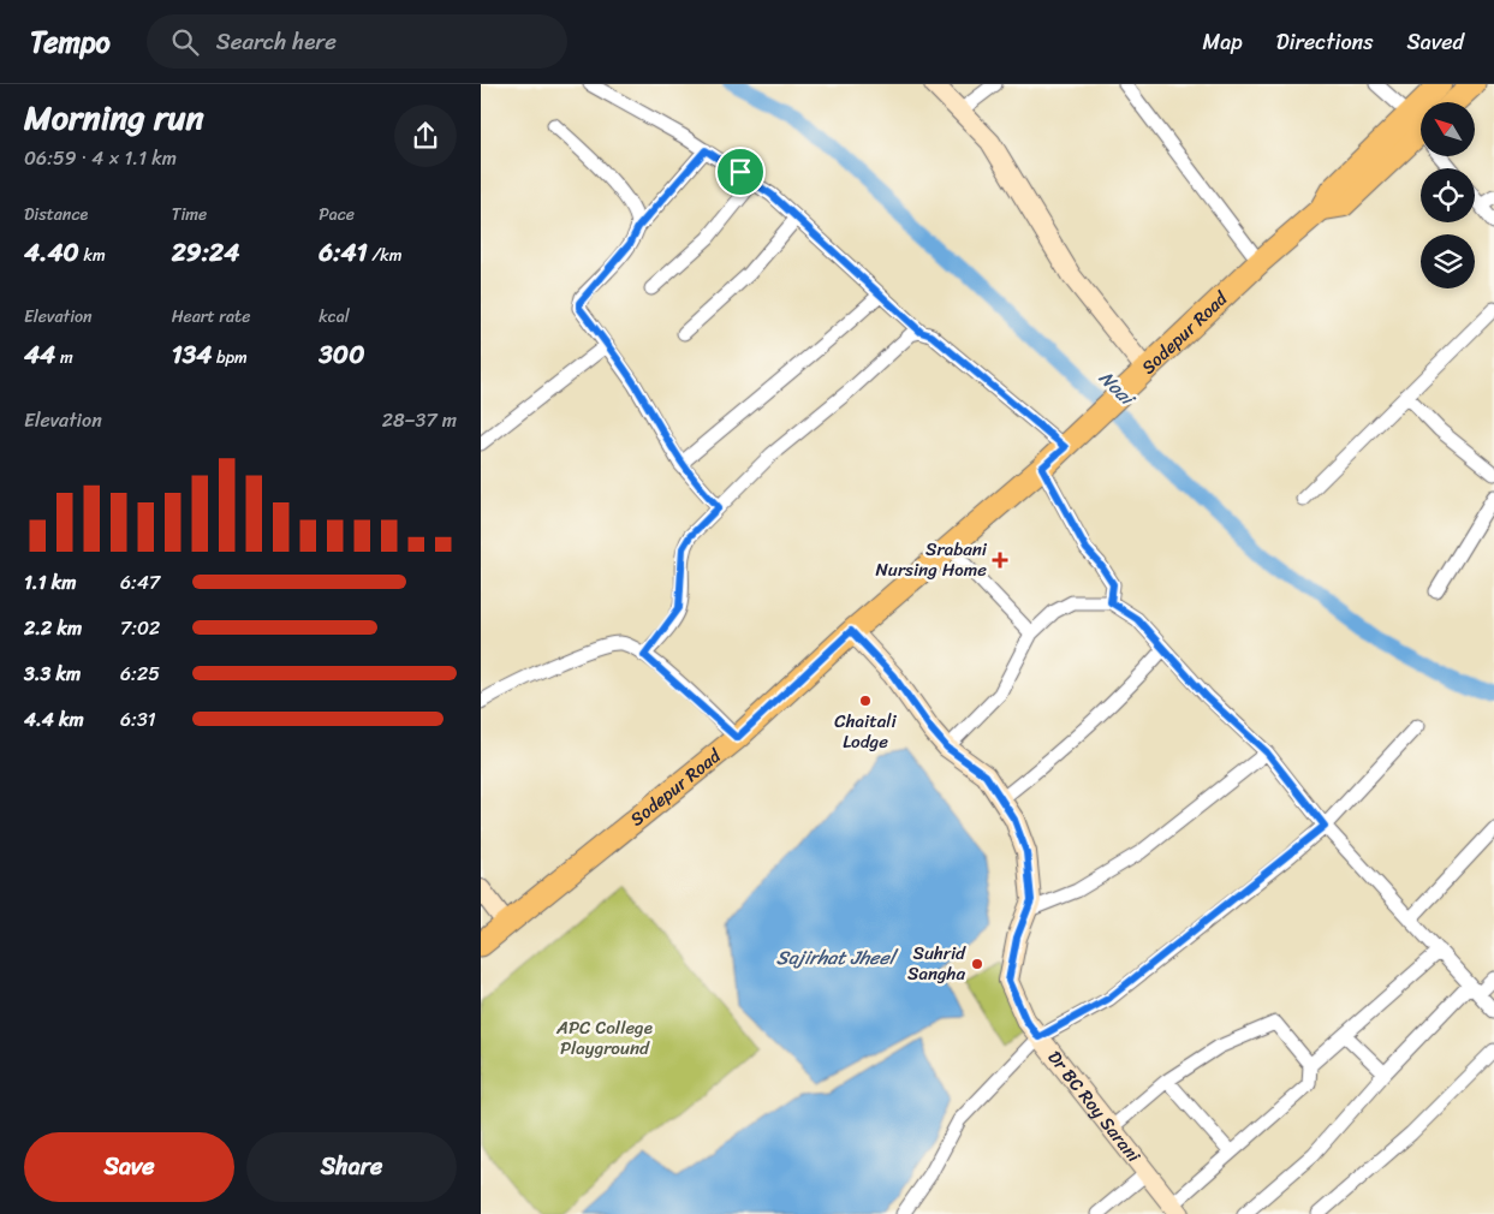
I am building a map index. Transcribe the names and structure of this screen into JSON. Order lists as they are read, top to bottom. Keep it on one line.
{"streets":{"main road":["Sodepur Road"],"street":["Dr BC Roy Sarani"]},"crossings":[["Sodepur Road","Dr BC Roy Sarani"]],"water":["Noai","Sajirhat Jheel"],"parks":["APC College Playground"],"places":{"health":["Srabani Nursing Home"],"other":["Chaitali Lodge","Suhrid Sangha"]},"north":"top left","page":{"header":"Tempo","search":"Search here","nav":["Map","Directions","Saved"],"heading":["Morning run","06:59 · 4 × 1.1 km"],"stats":[["Distance","4.40 km"],["Time","29:24"],["Pace","6:41 /km"],["Elevation","44 m"],["Heart rate","134 bpm"],["kcal","300"]],"chart":["Elevation","28–37 m"],"list":[{"name":"1.1 km","note":"6:47"},{"name":"2.2 km","note":"7:02"},{"name":"3.3 km","note":"6:25"},{"name":"4.4 km","note":"6:31"}],"buttons":["Save","Share"]}}
